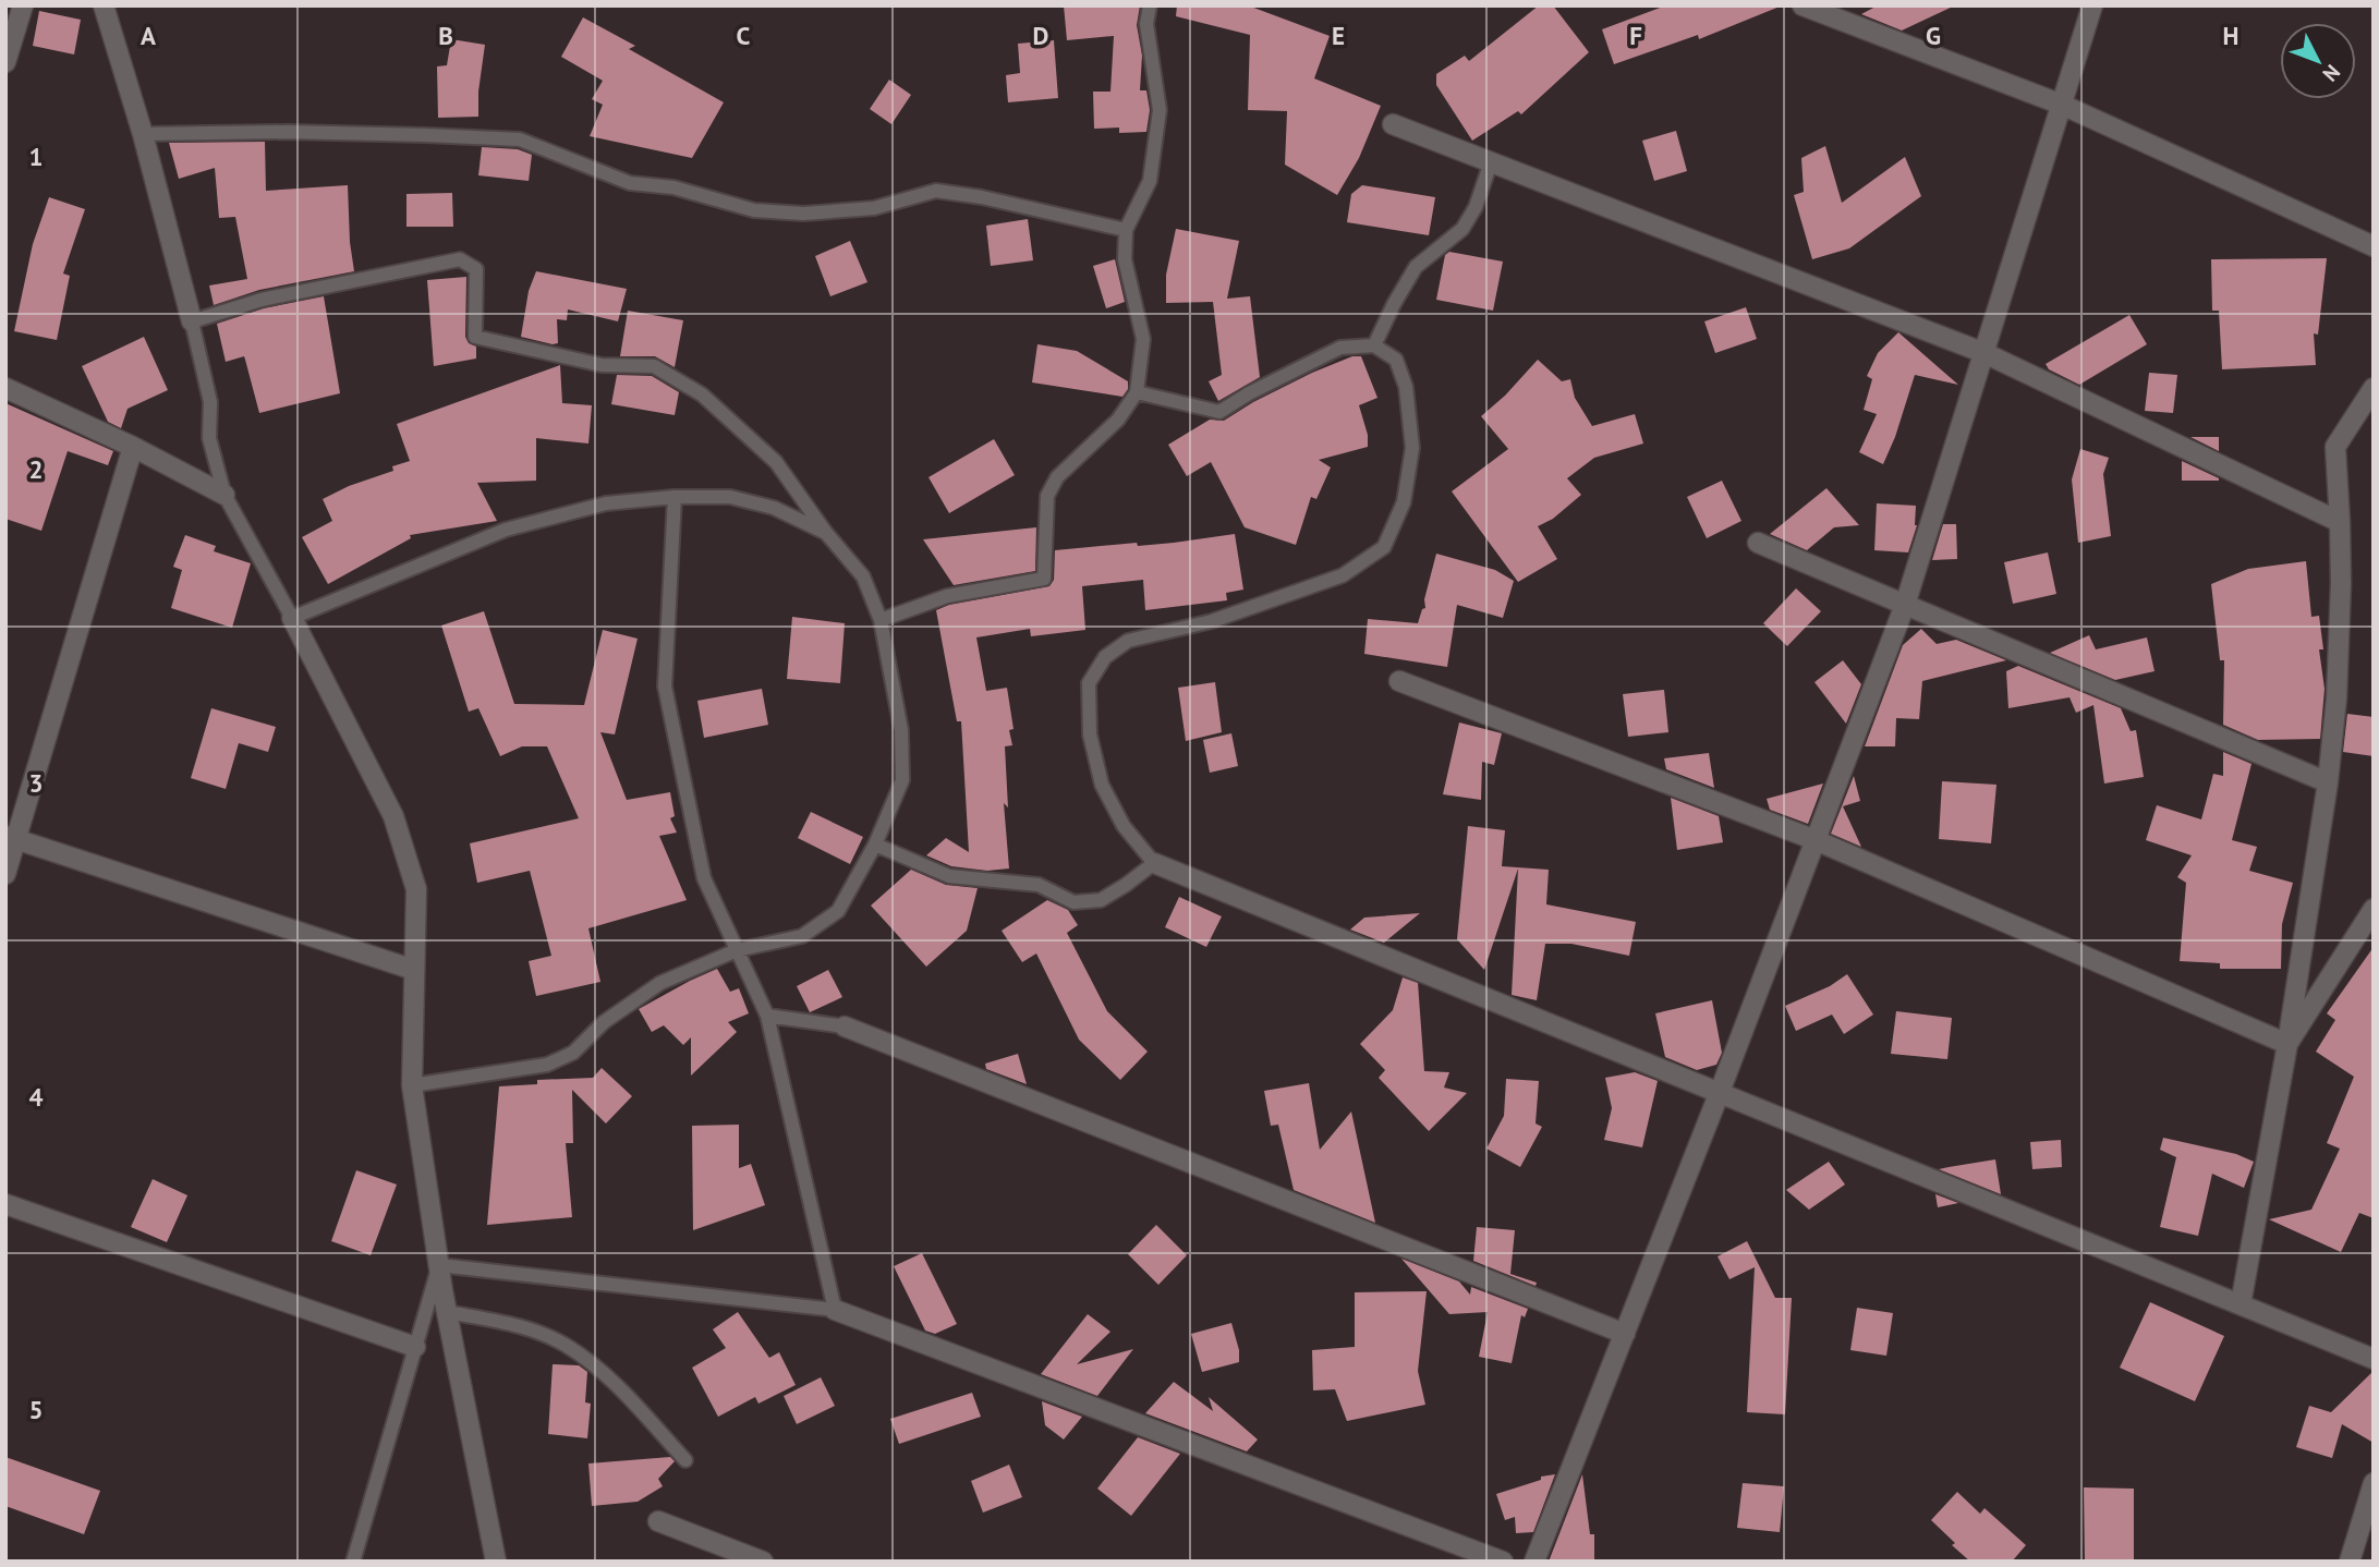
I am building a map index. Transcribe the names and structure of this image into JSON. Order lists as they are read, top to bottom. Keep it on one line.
{"north":"bottom right","grid":{"columns":["A","B","C","D","E","F","G","H"],"rows":["1","2","3","4","5"]}}
